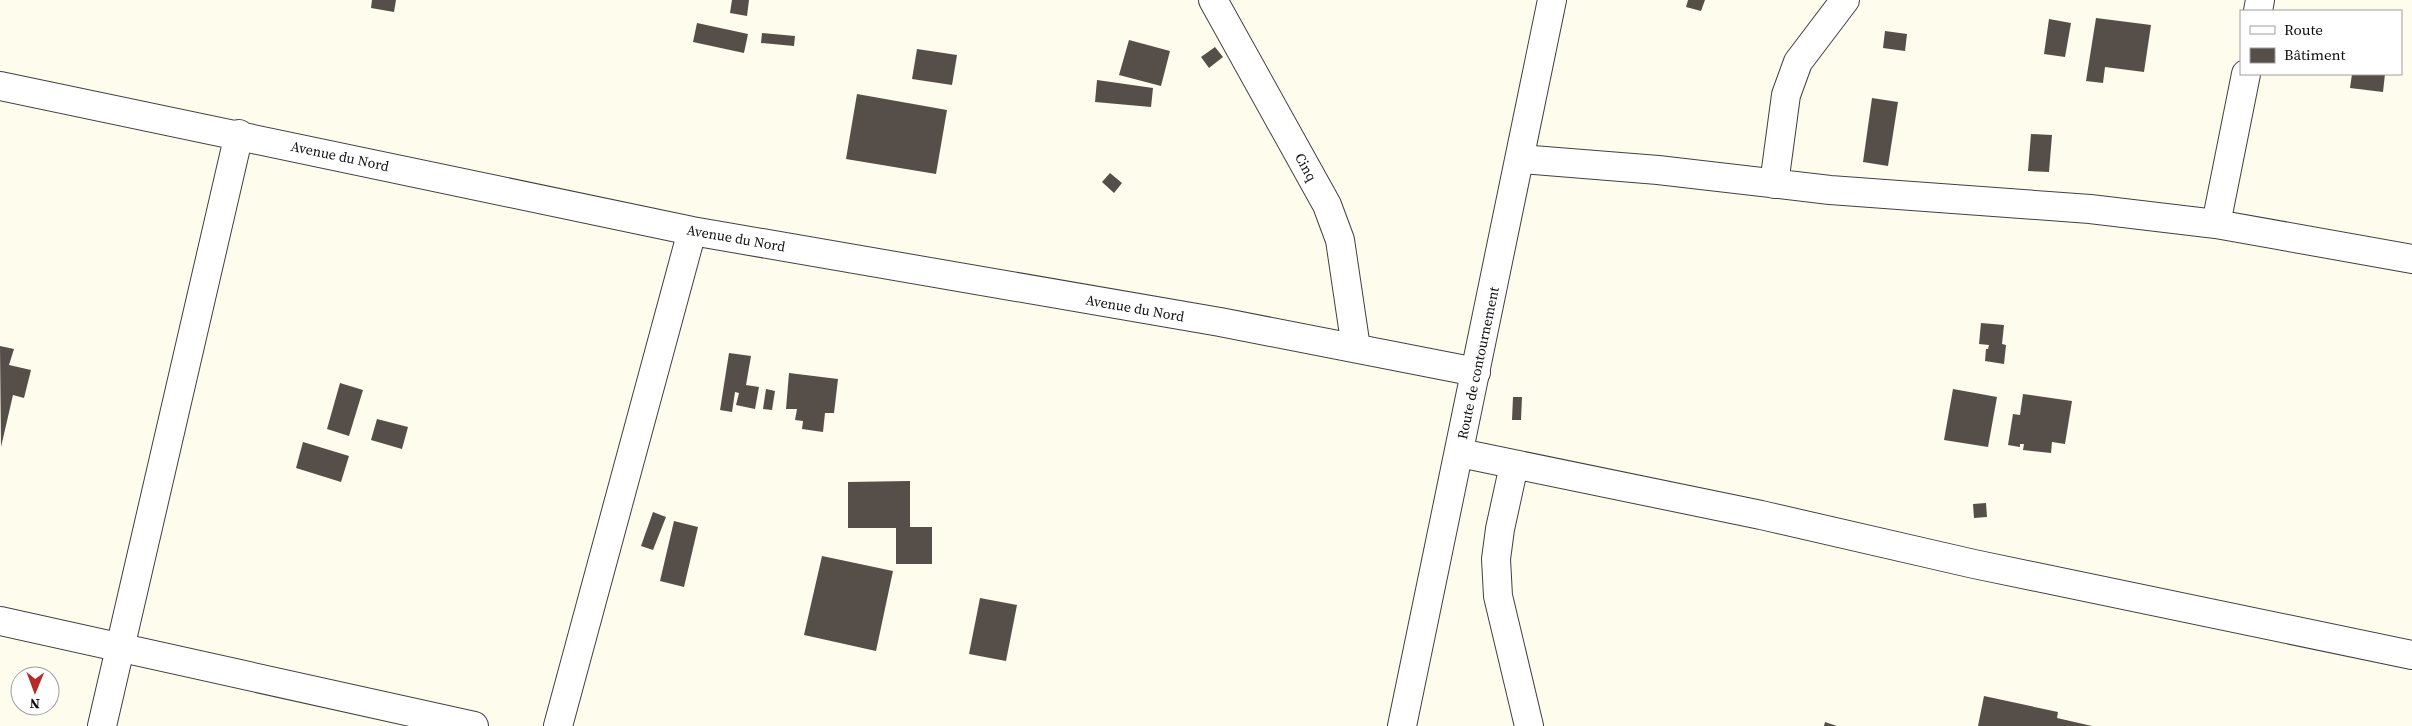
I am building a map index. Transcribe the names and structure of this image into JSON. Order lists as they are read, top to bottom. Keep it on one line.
{"streets":{"street":["Avenue du Nord","Cinq","Route de contournement"]},"crossings":[["Avenue du Nord","Cinq"],["Avenue du Nord","Route de contournement"]],"legend":["Route","Bâtiment"],"north":"bottom"}
